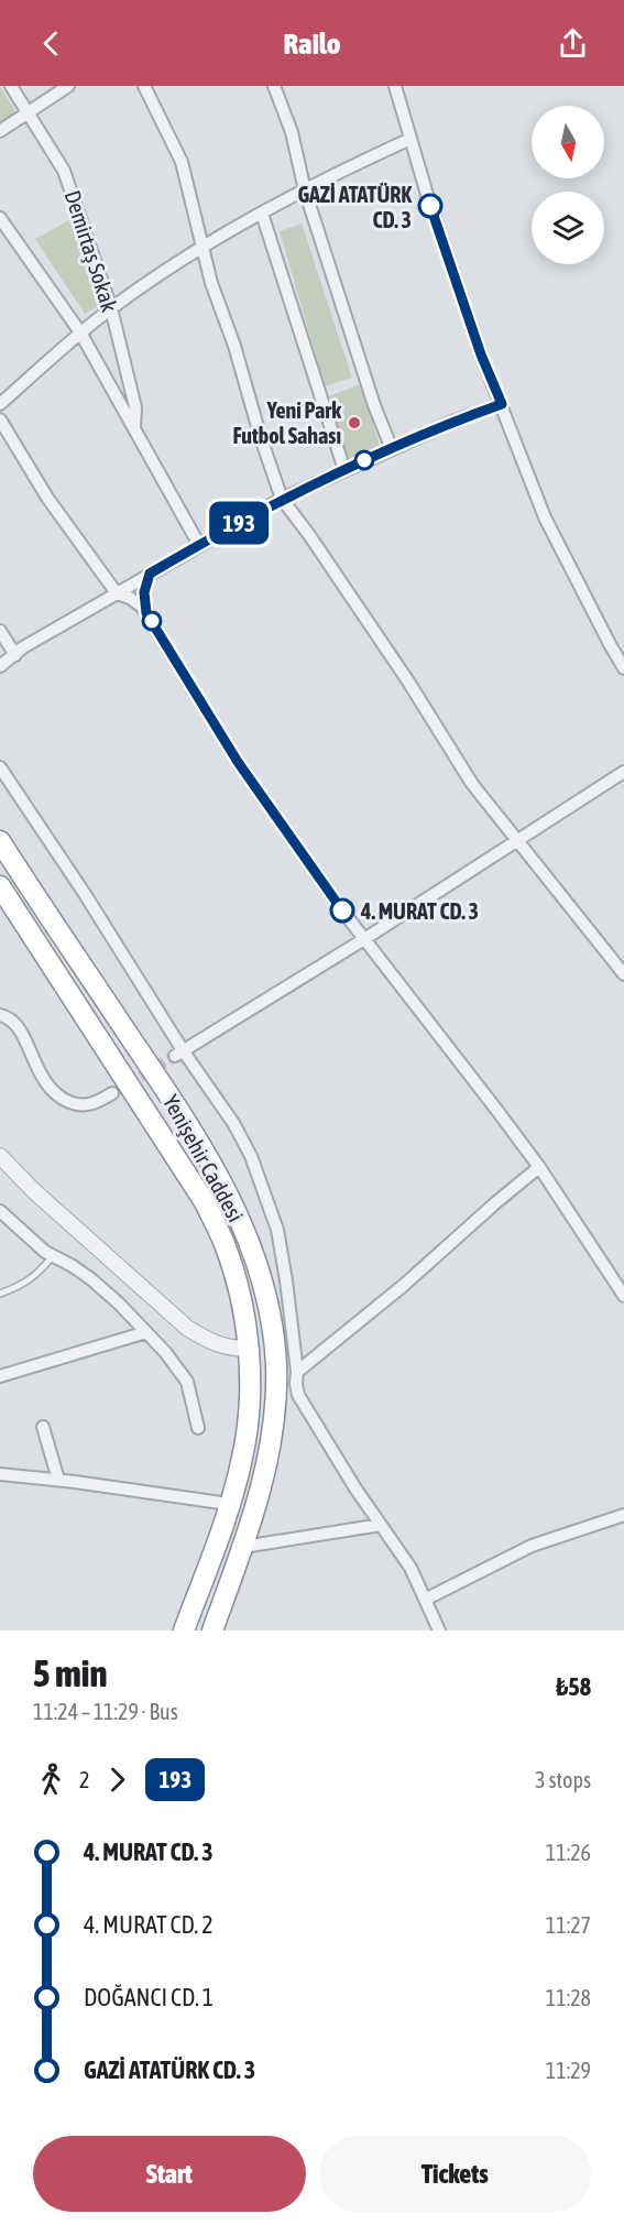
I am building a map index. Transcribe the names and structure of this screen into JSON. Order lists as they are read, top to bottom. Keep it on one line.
{"streets":{"highway":["Yenişehir Caddesi"],"street":["Demirtaş Sokak"]},"places":["GAZİ ATATÜRK CD. 3","Yeni Park Futbol Sahası","4. MURAT CD. 3"],"lines":["bus line 193"],"north":"bottom","page":{"header":"Railo","on_map":"193","heading":["5 min","11:24 – 11:29 · Bus","₺58"],"legs":["2","193","3 stops"],"list":[{"name":"4. MURAT CD. 3","value":"11:26"},{"name":"4. MURAT CD. 2","value":"11:27"},{"name":"DOĞANCI CD. 1","value":"11:28"},{"name":"GAZİ ATATÜRK CD. 3","value":"11:29"}],"buttons":["Start","Tickets"]}}
